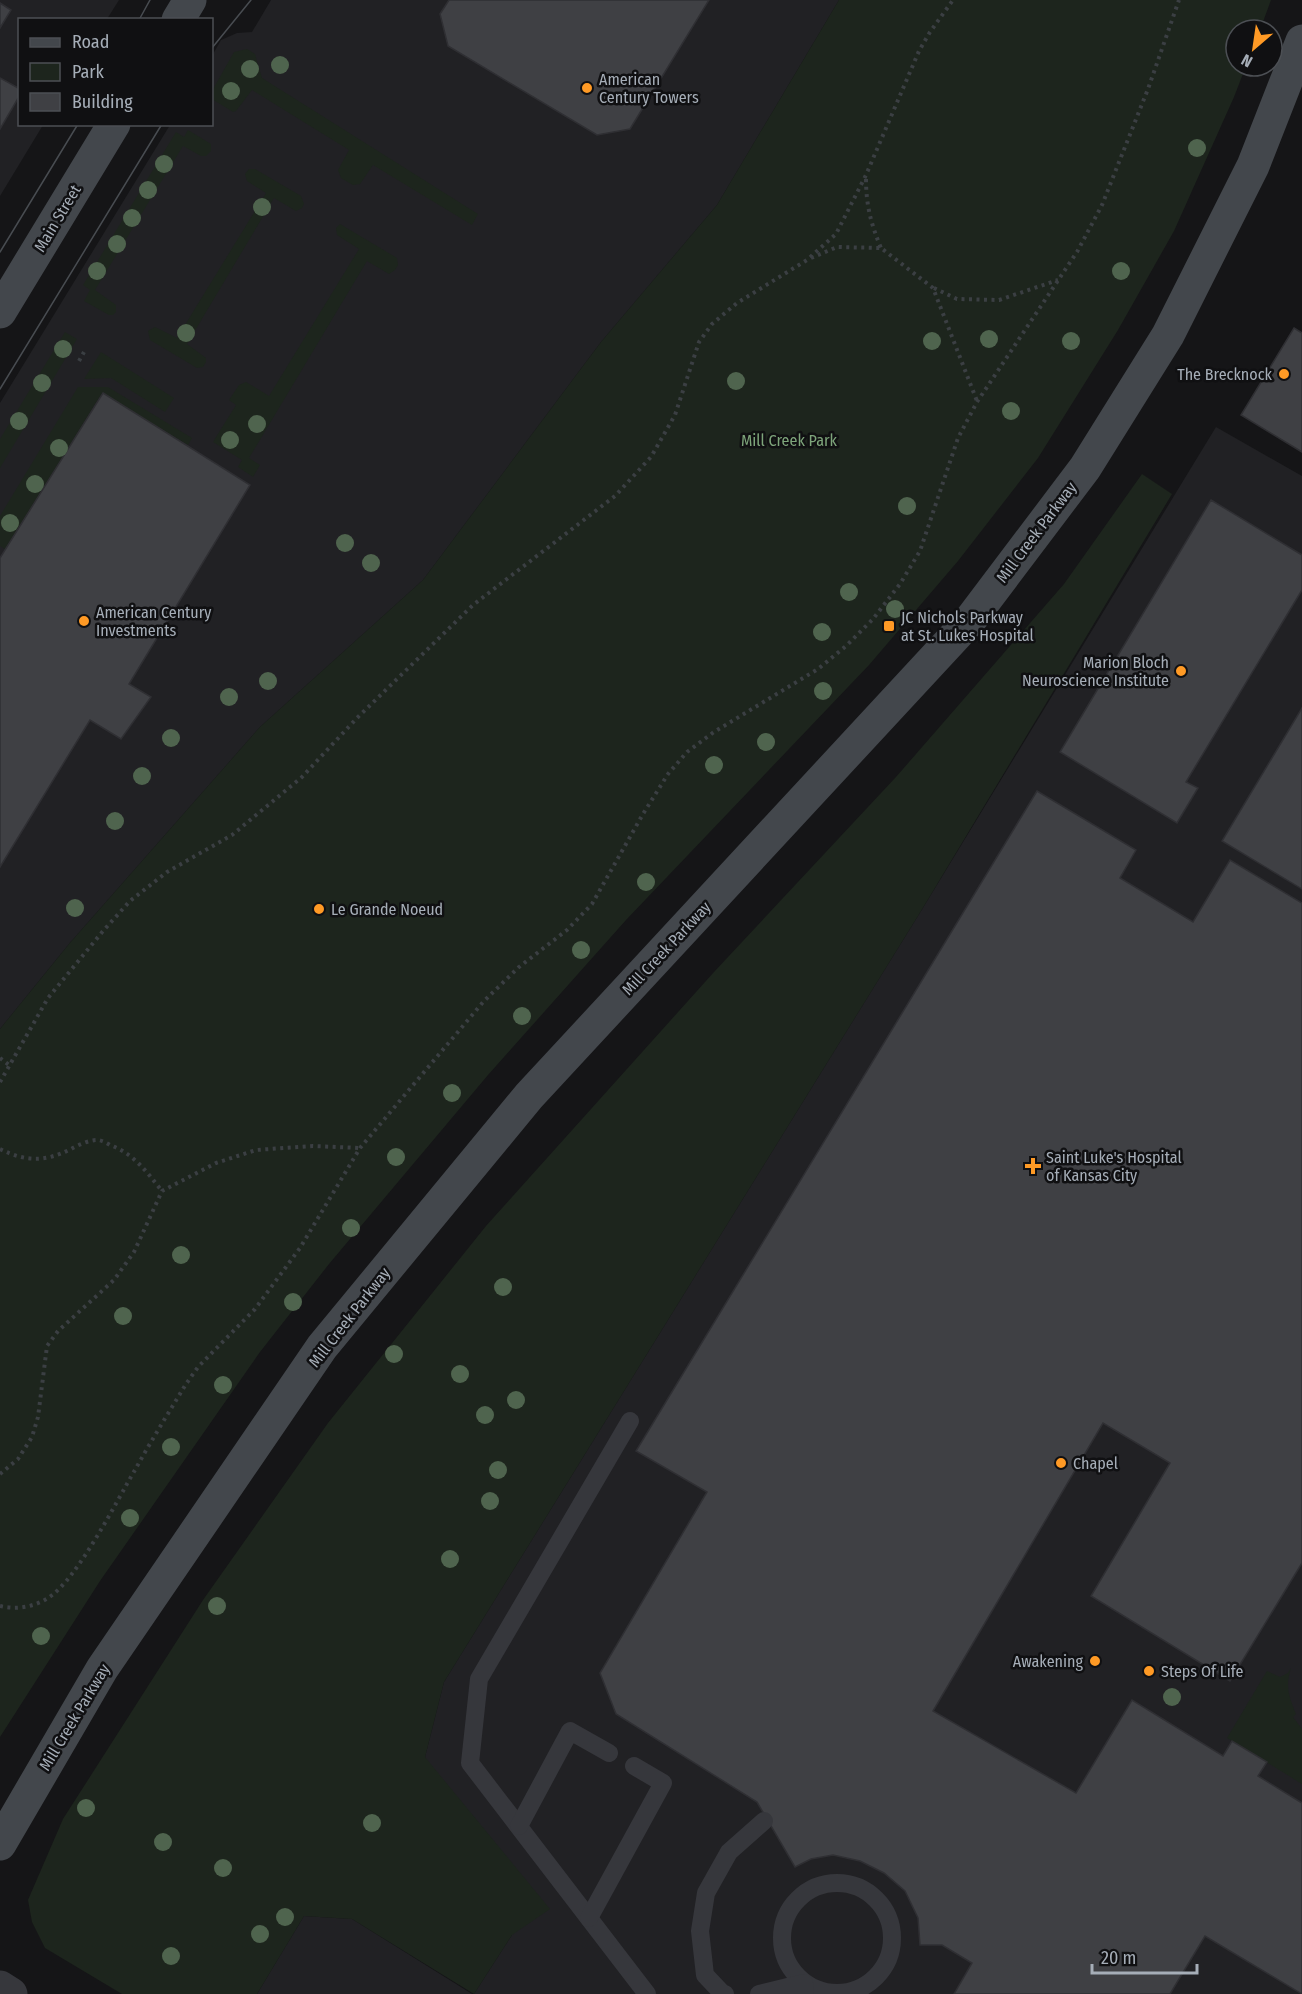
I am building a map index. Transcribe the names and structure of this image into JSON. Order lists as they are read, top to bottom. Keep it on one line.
{"streets":{"main road":["Main Street","Mill Creek Parkway"]},"parks":["Mill Creek Park"],"places":{"other":["American Century Towers","The Brecknock","American Century Investments","Marion Bloch Neuroscience Institute","Le Grande Noeud","Chapel","Awakening","Steps Of Life"],"transit":["JC Nichols Parkway at St. Lukes Hospital"],"health":["Saint Luke's Hospital of Kansas City"]},"legend":["Road","Park","Building"],"scale_bar":"20 m","north":"bottom left"}
